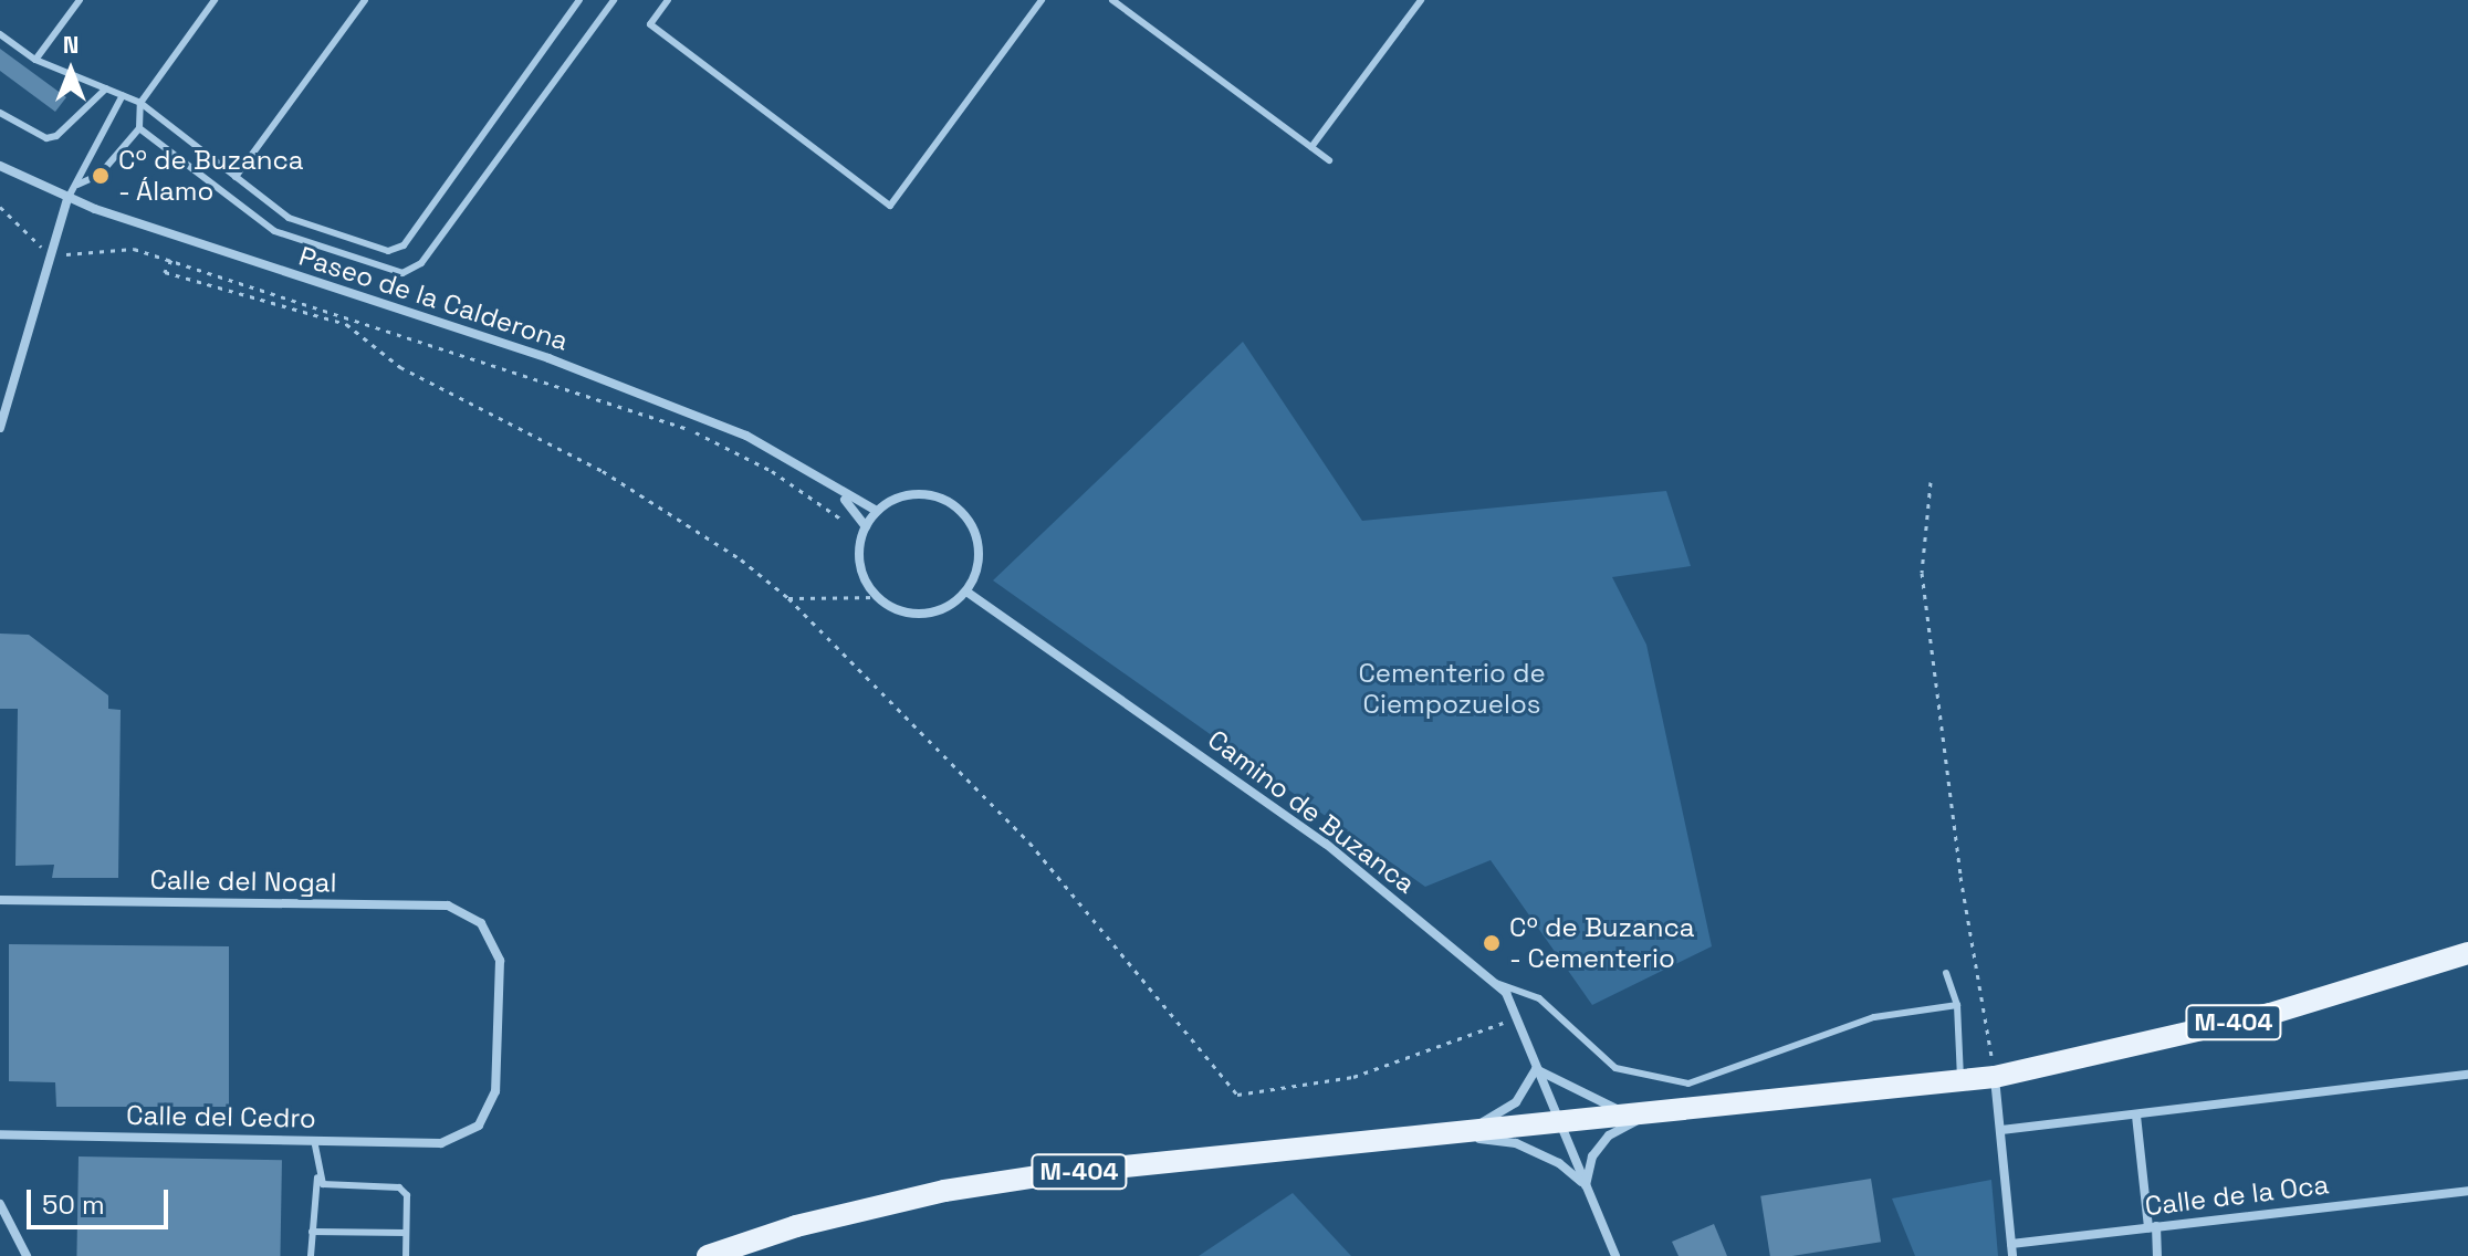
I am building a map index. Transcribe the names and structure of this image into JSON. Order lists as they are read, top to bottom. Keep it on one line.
{"streets":{"main road":["M-404"],"street":["Paseo de la Calderona","Camino de Buzanca","Calle del Nogal","Calle del Cedro","Calle de la Oca"]},"crossings":[["Paseo de la Calderona","Camino de Buzanca"],["Camino de Buzanca","M-404"],["Calle del Nogal","Calle del Cedro"]],"parks":["Cementerio de Ciempozuelos"],"places":["Cº de Buzanca - Álamo","Cº de Buzanca - Cementerio"],"scale_bar":"50 m","north":"top"}
